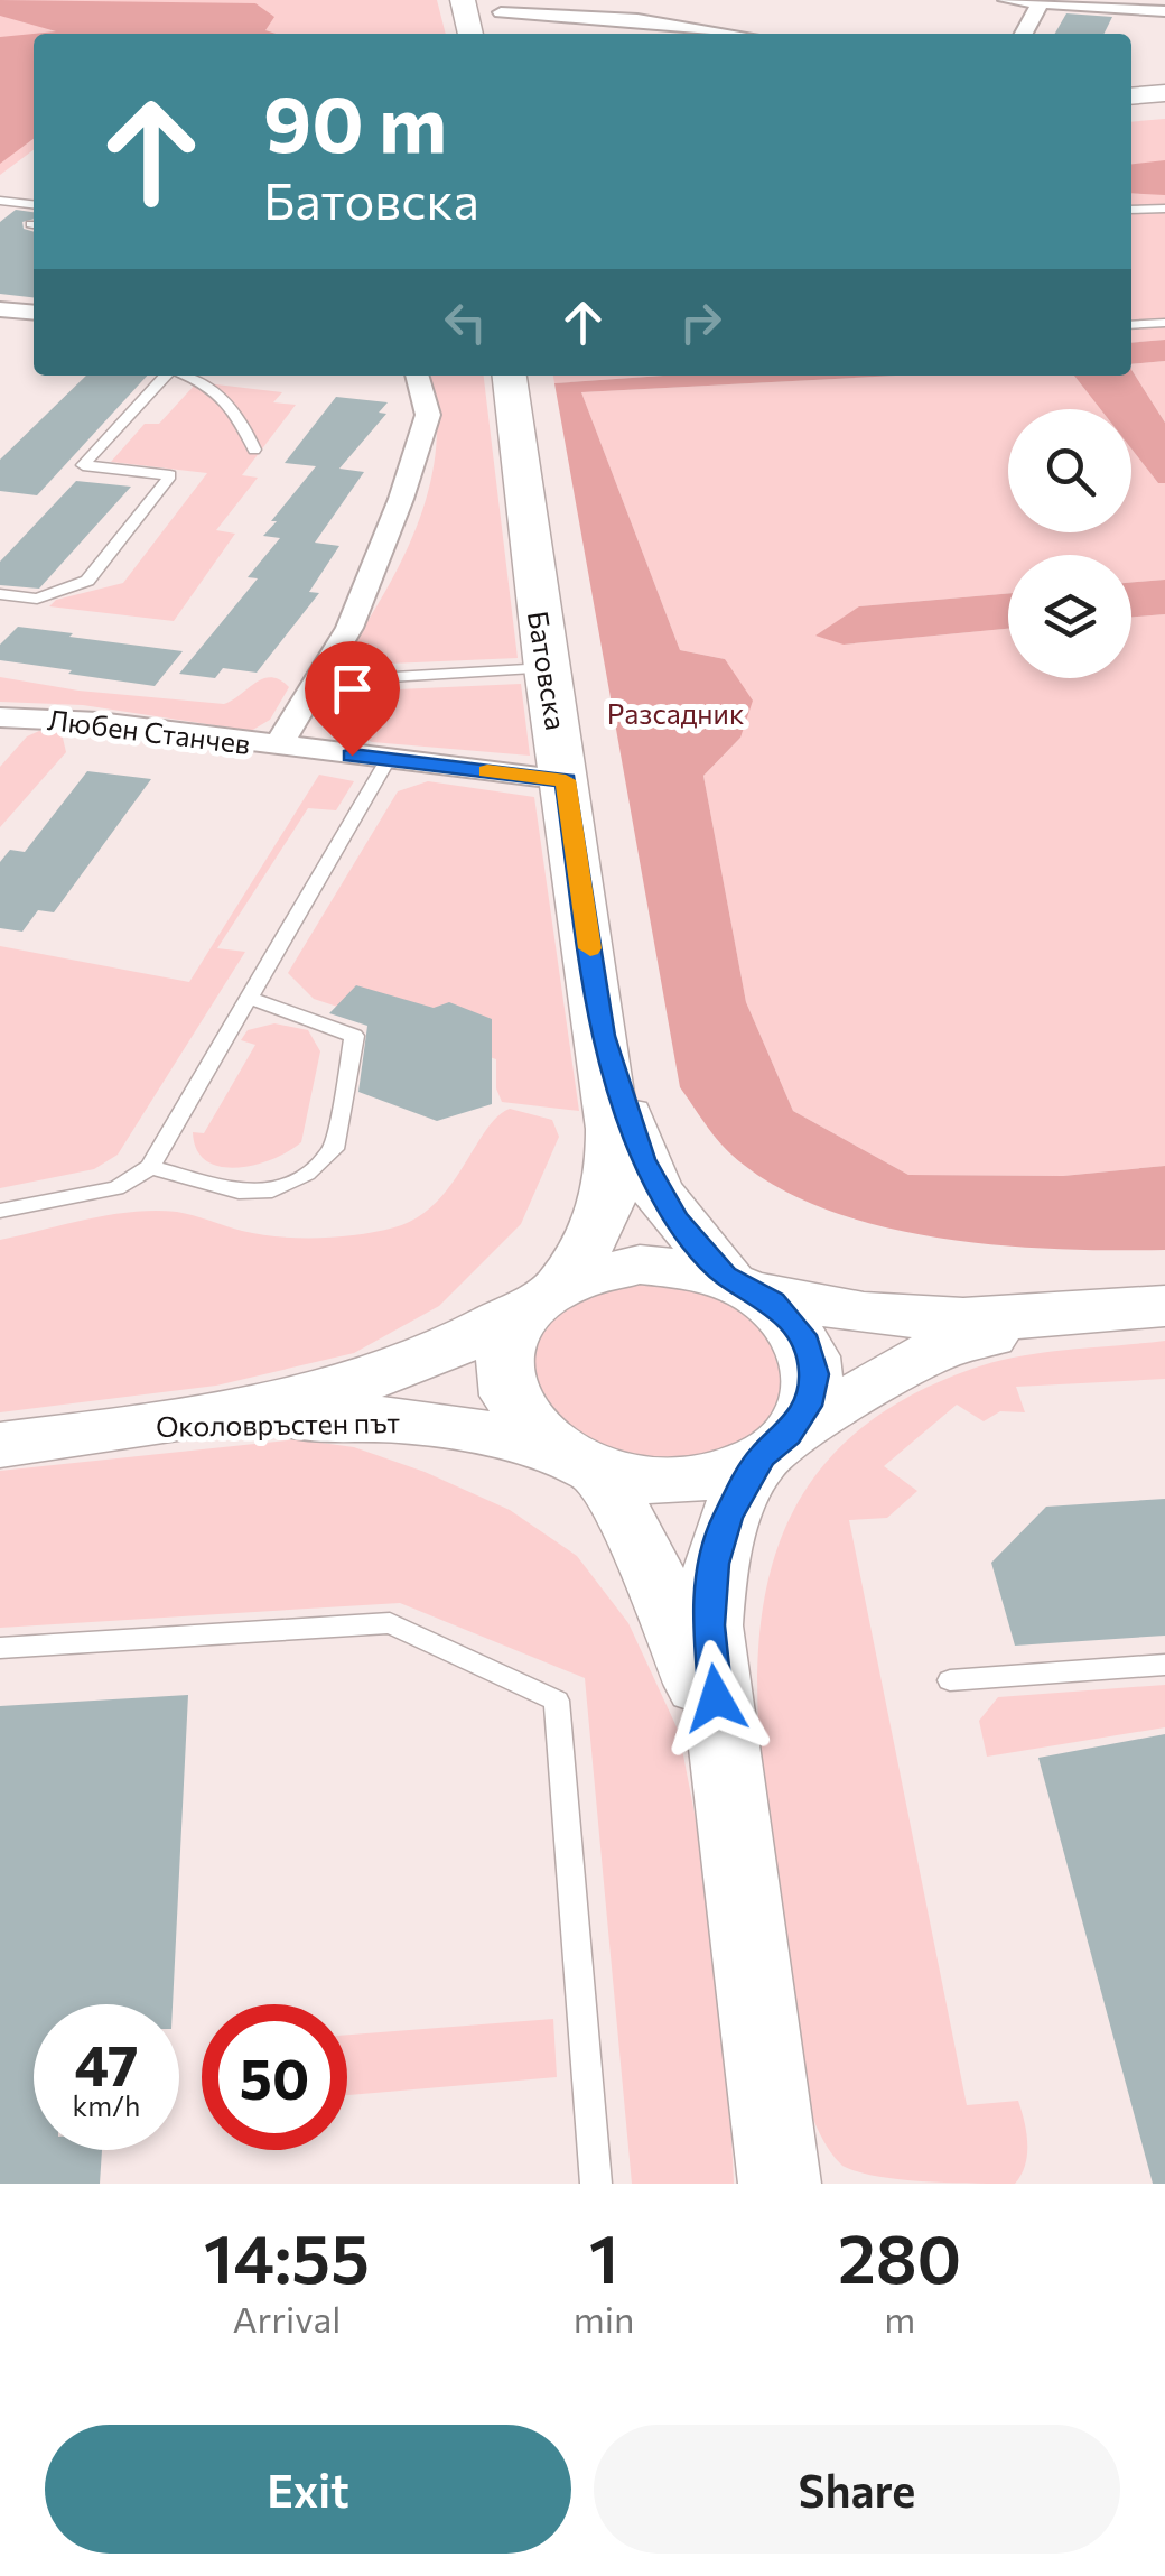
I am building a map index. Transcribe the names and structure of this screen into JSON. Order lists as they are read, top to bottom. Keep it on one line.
{"streets":{"main road":["Батовска","Околовръстен път"],"street":["Любен Станчев"]},"crossings":[["Батовска","Любен Станчев"],["Батовска","Околовръстен път"]],"parks":["Разсадник"],"page":{"turn":["90 m","Батовска"],"speed":"47 km/h","limit":"50","eta":["14:55","Arrival","1","min","280","m"],"buttons":["Exit","Share"]}}
